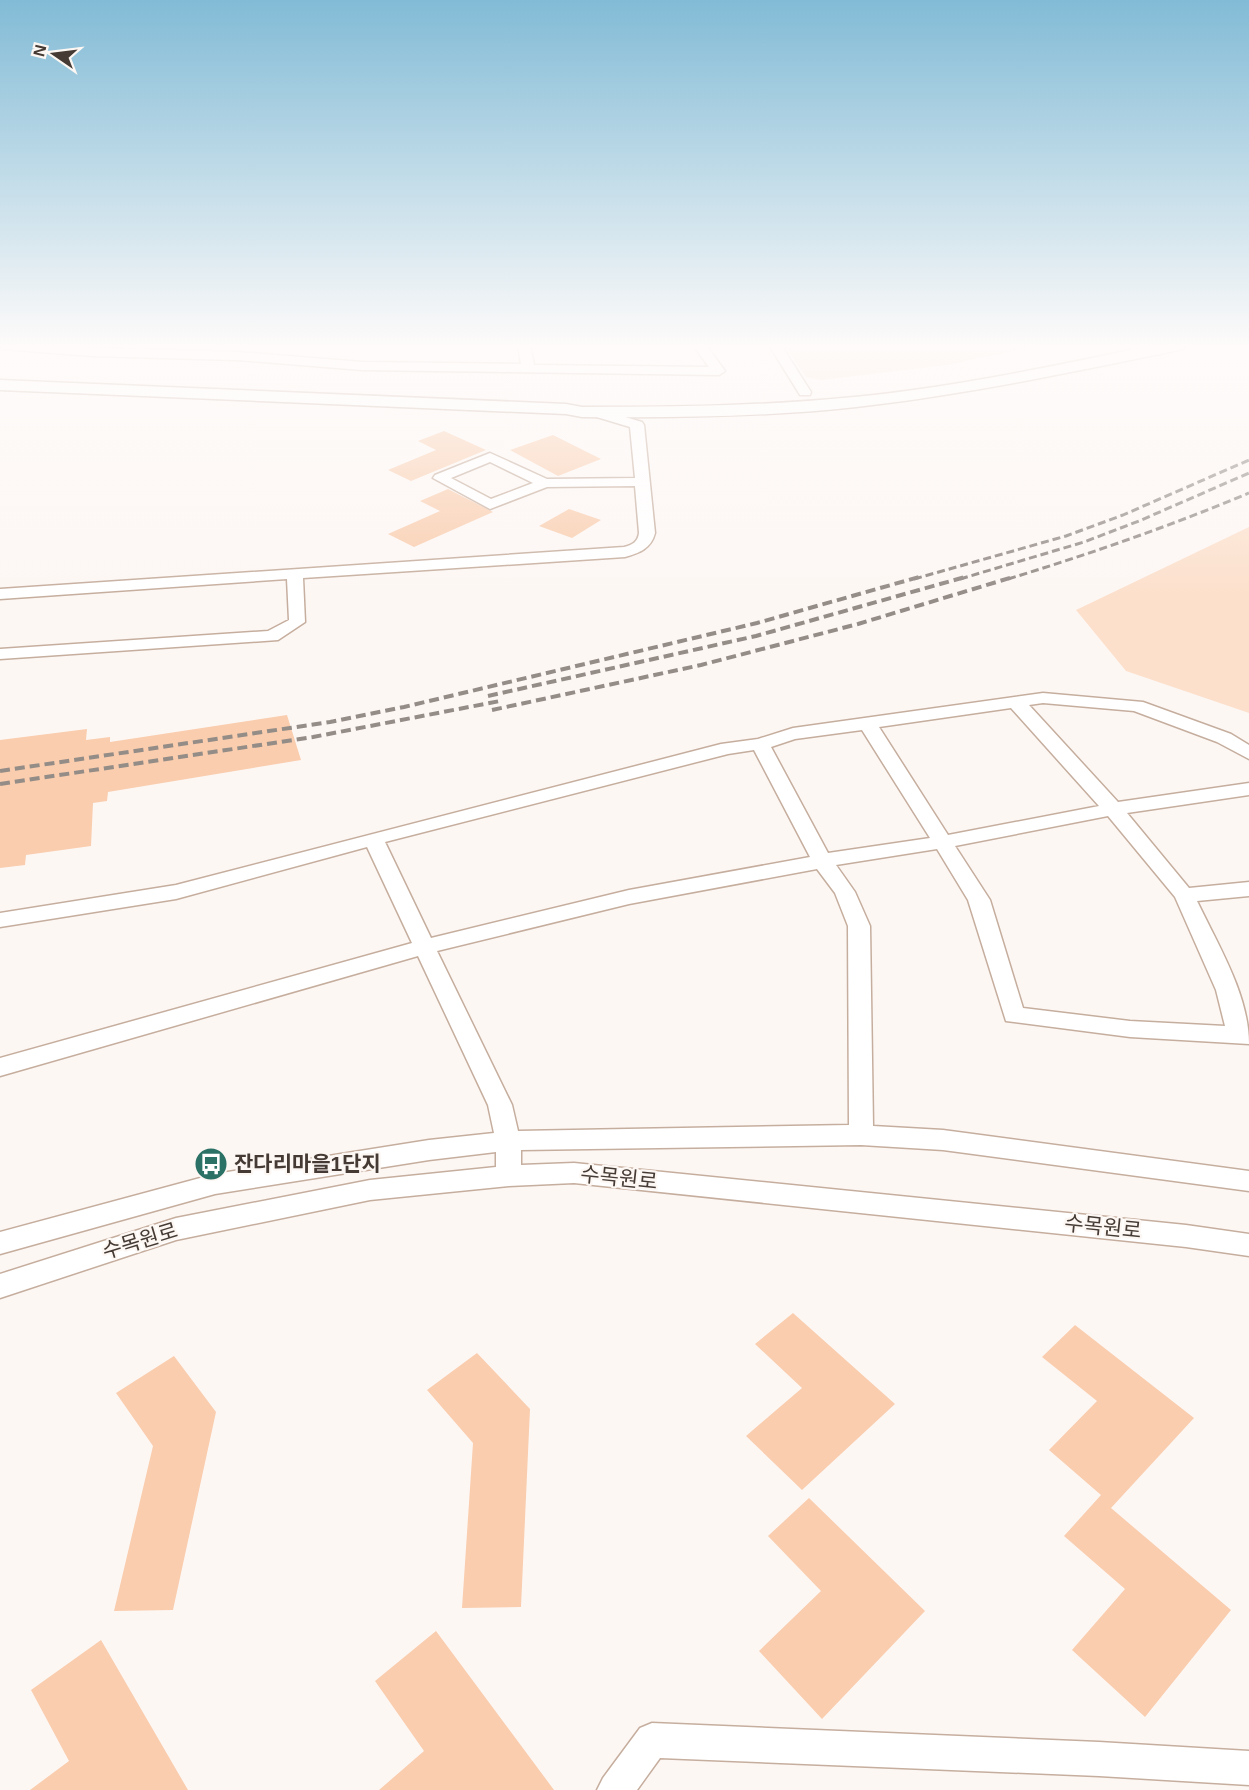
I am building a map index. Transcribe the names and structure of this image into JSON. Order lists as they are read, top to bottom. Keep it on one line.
{"streets":{"street":["수목원로"]},"places":{"bus stop":["잔다리마을1단지"]},"north":"left"}
